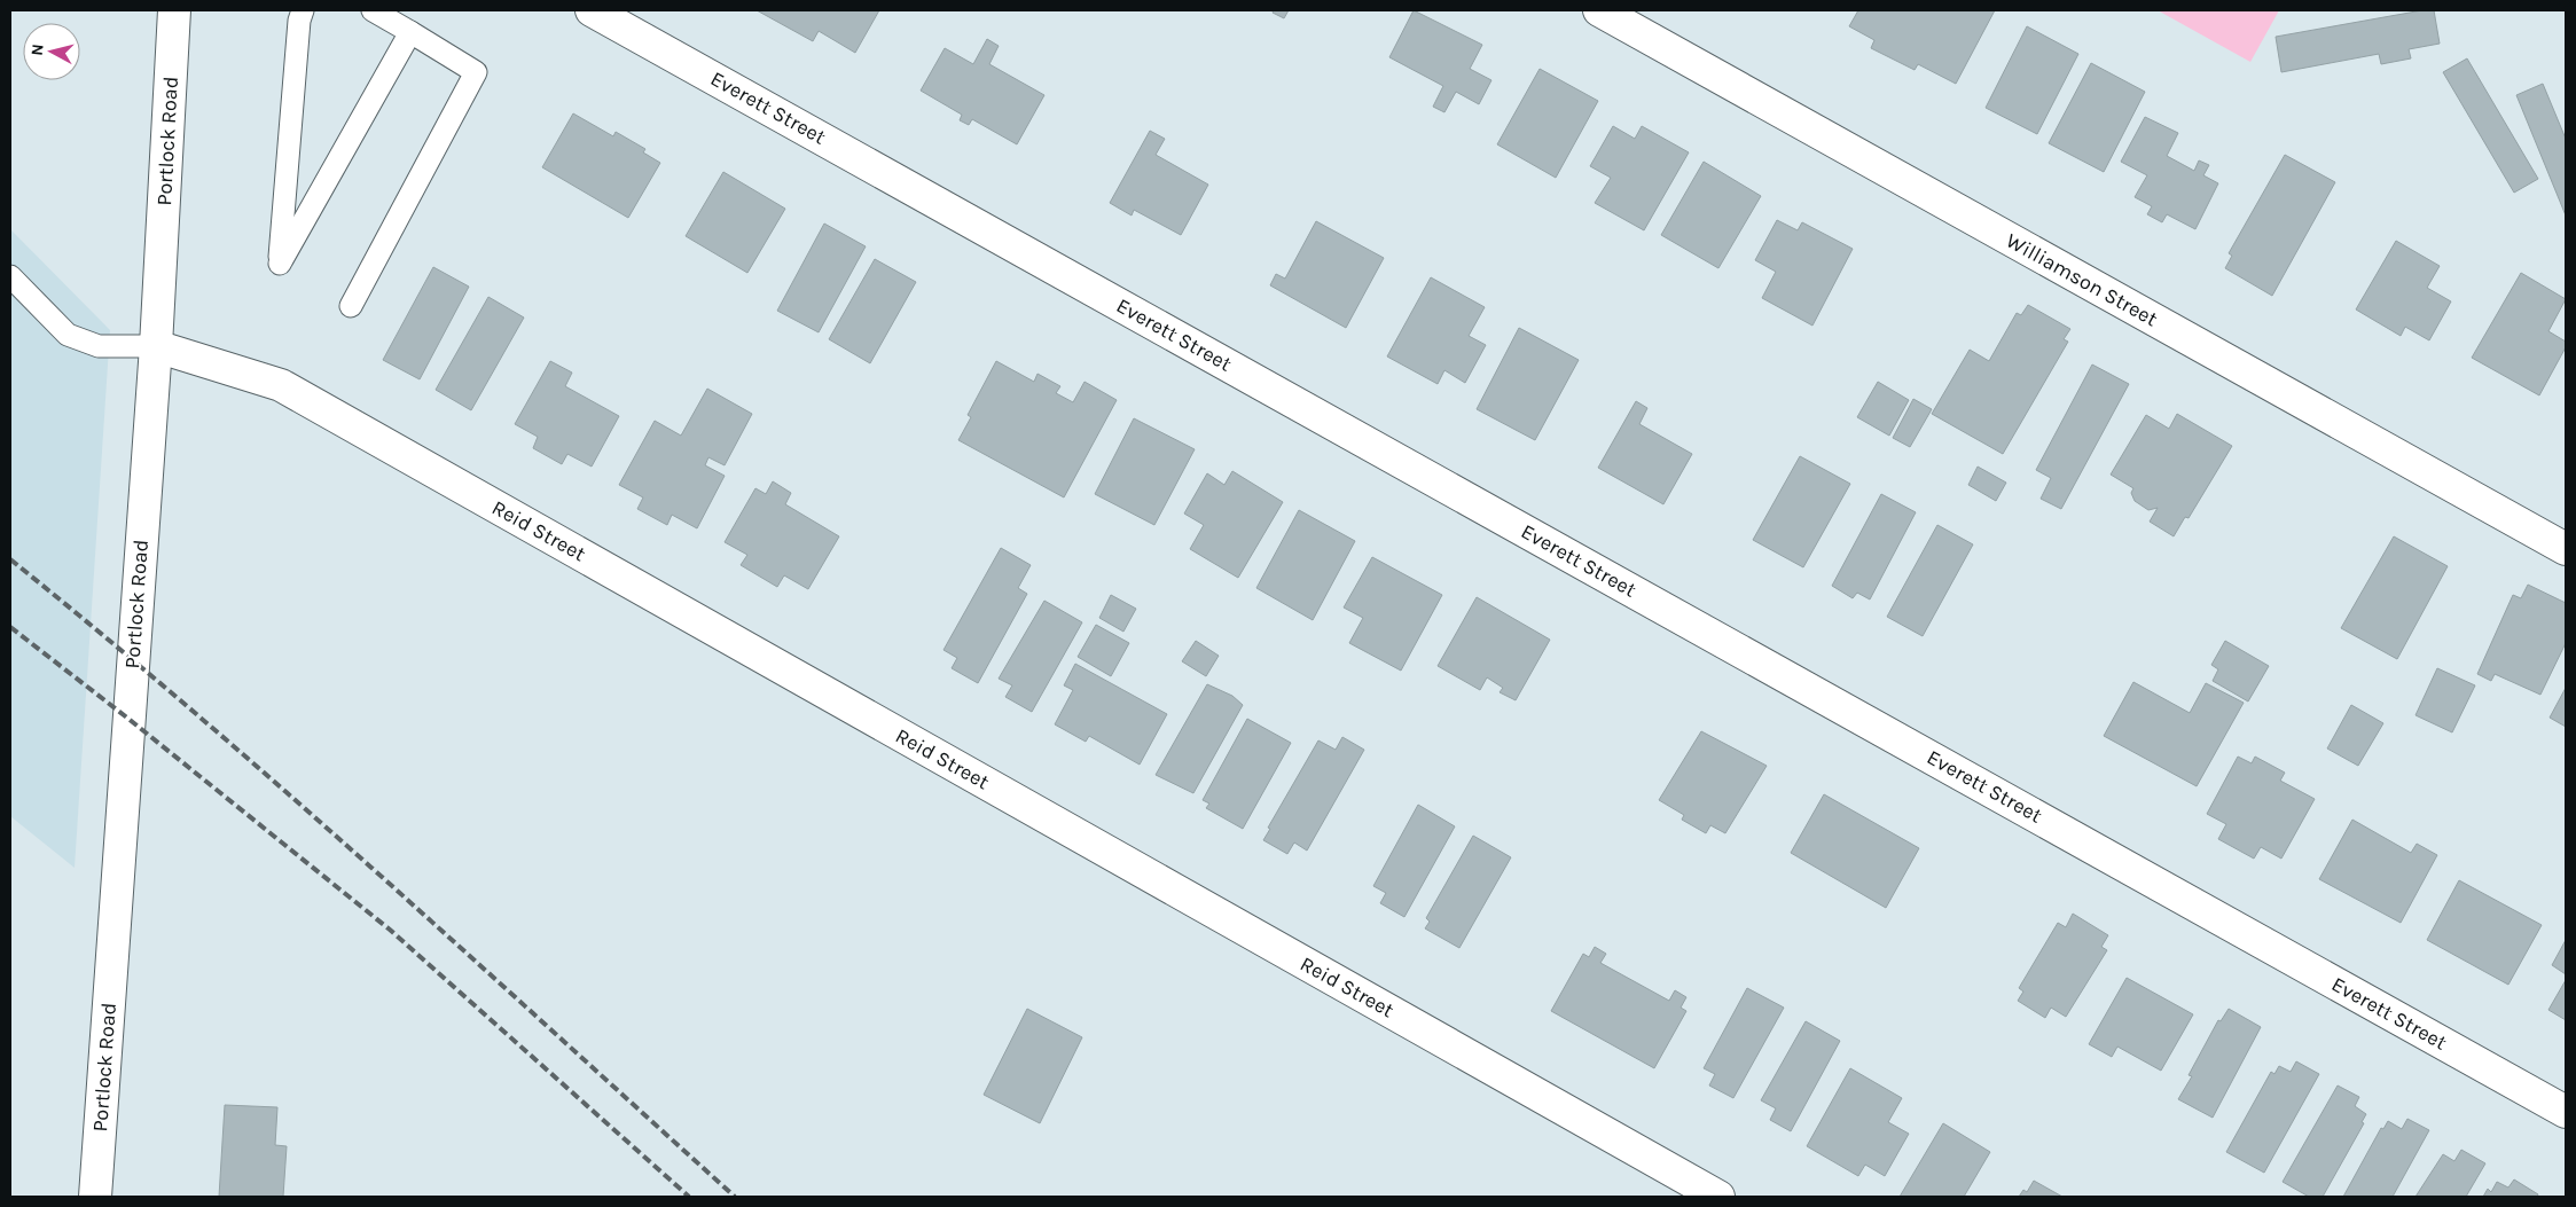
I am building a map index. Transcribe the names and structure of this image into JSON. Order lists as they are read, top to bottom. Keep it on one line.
{"streets":{"street":["Everett Street","Portlock Road","Williamson Street","Reid Street"]},"crossings":[["Portlock Road","Reid Street"]],"north":"left"}
